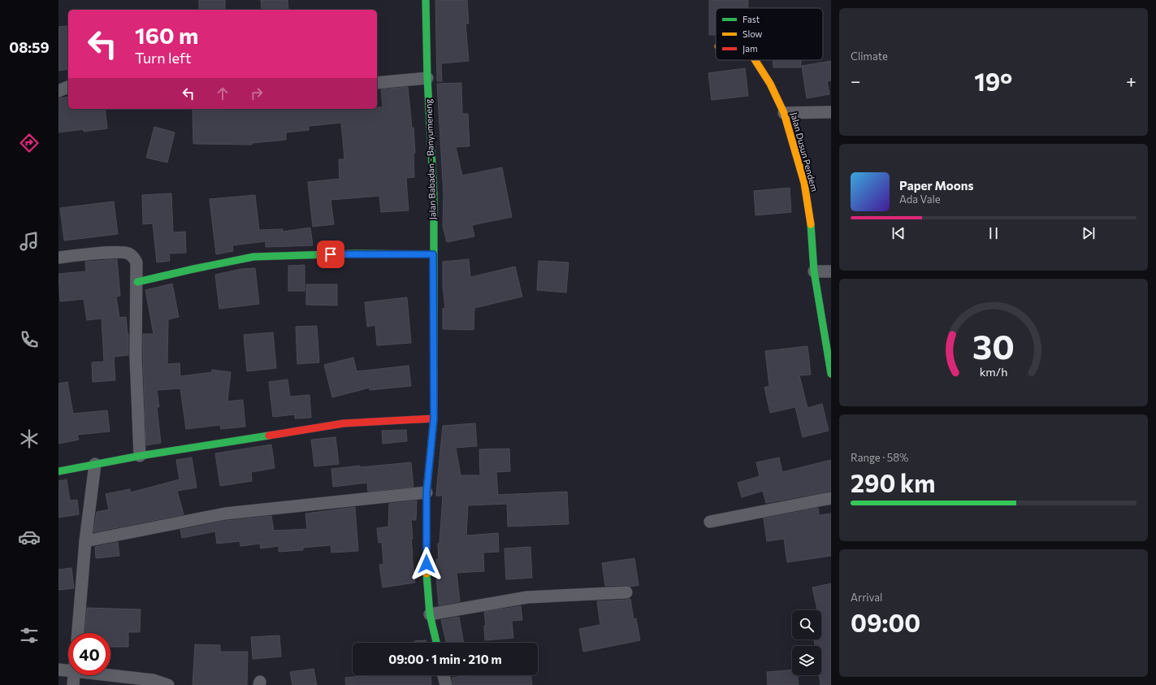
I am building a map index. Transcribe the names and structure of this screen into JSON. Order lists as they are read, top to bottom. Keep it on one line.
{"streets":{"street":["Jalan Dusun Pendem","Jalan Babadan - Banyumeneng"]},"legend":["Fast","Slow","Jam"],"page":{"tabs":"08:59","tile":["Climate",["Range · 58%","290 km"],["Arrival","09:00"]],"turn":["160 m","Turn left"],"heat":["−","19°","+"],"song":["Paper Moons","Ada Vale"],"limit":"40","trip":"09:00 · 1 min · 210 m","gauge":["30","km/h"]}}
